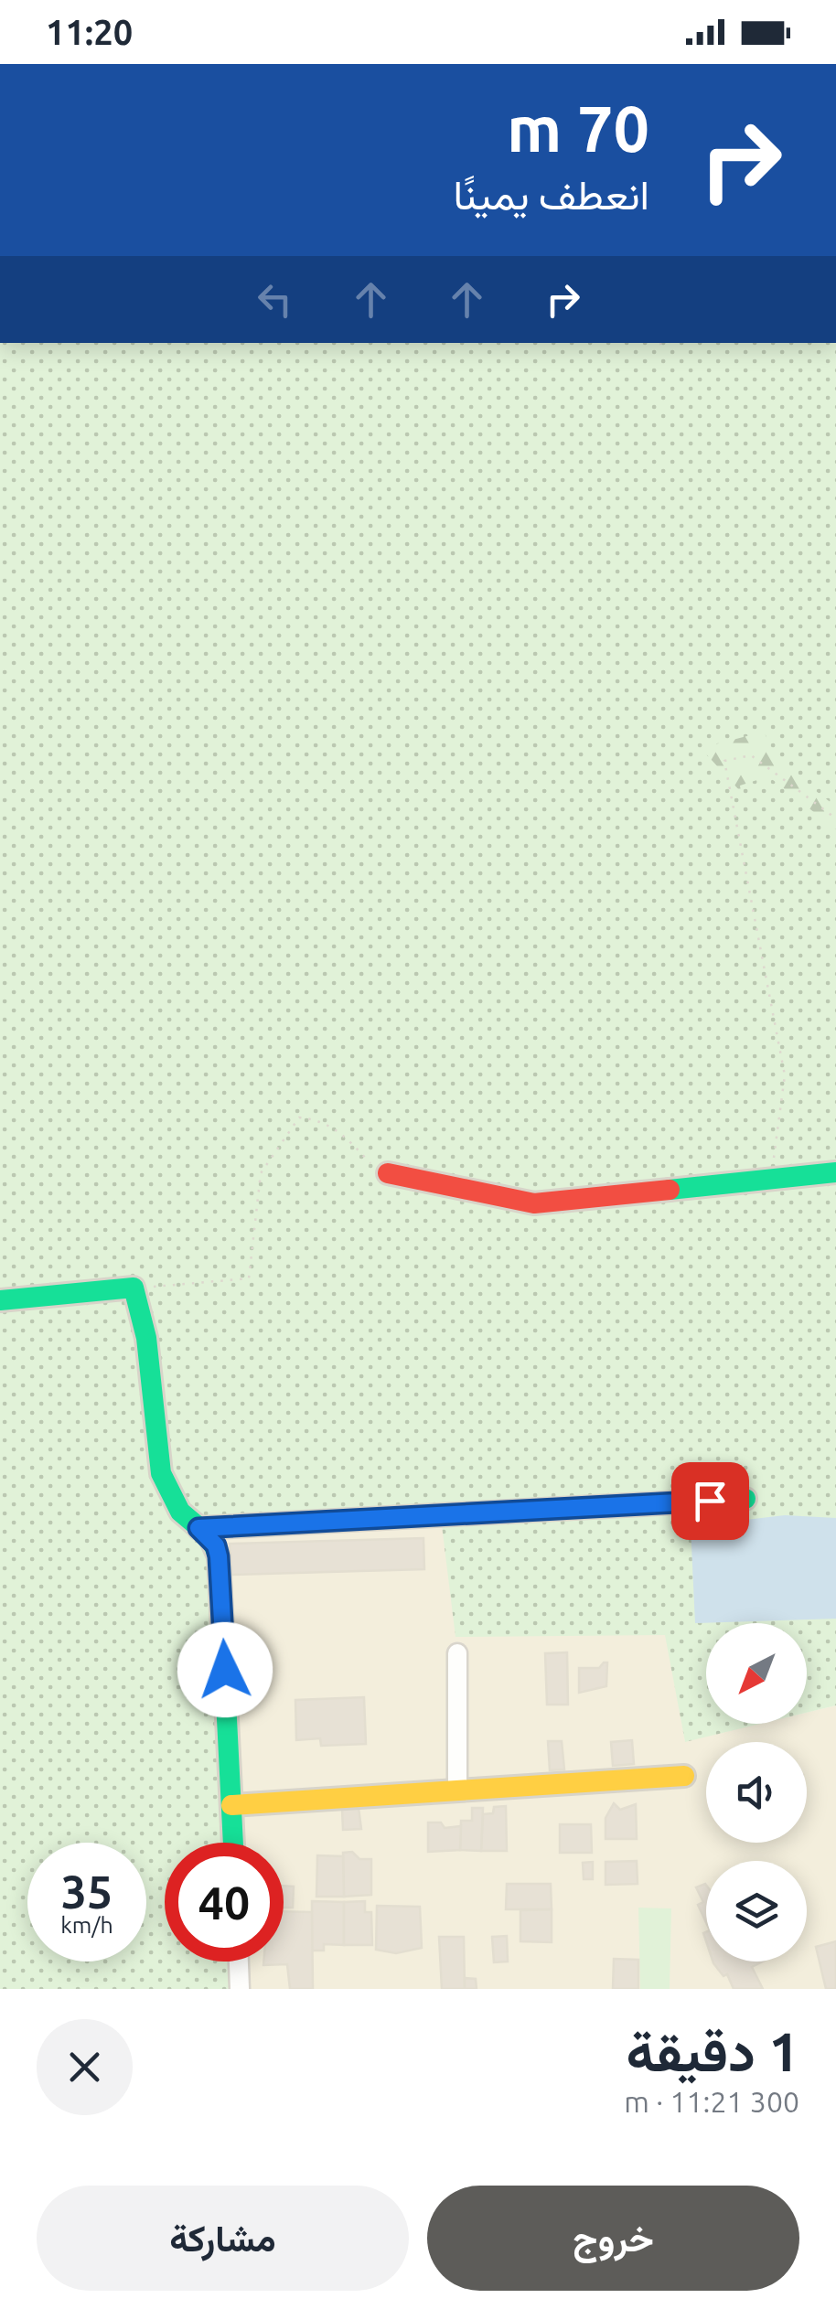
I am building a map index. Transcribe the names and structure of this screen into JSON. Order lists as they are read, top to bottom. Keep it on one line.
{"north":"bottom left","page":{"status":"11:20","turn":["70 m","انعطف يمينًا"],"speed":"35 km/h","limit":"40","heading":["1 دقيقة","300 m · 11:21"],"buttons":["خروج","مشاركة"]}}
